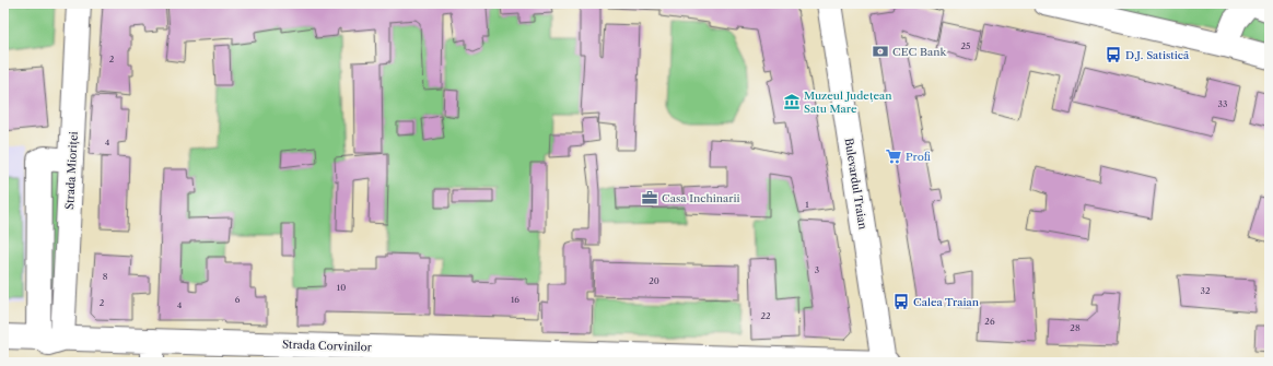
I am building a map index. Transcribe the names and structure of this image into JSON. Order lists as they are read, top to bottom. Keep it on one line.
{"streets":{"street":["Strada Mioriței","Bulevardul Traian","Strada Corvinilor"]},"crossings":[["Strada Mioriței","Strada Corvinilor"],["Bulevardul Traian","Strada Corvinilor"]],"places":{"bank":["CEC Bank"],"bus stop":["D.J. Satistică","Calea Traian"],"museum":["Muzeul Județean Satu Mare"],"supermarket":["Profi"],"office":["Casa Inchinarii"]},"house_numbers":["25","2","33","4","1","3","8","20","10","32","6","16","2","4","22","26","28"]}
